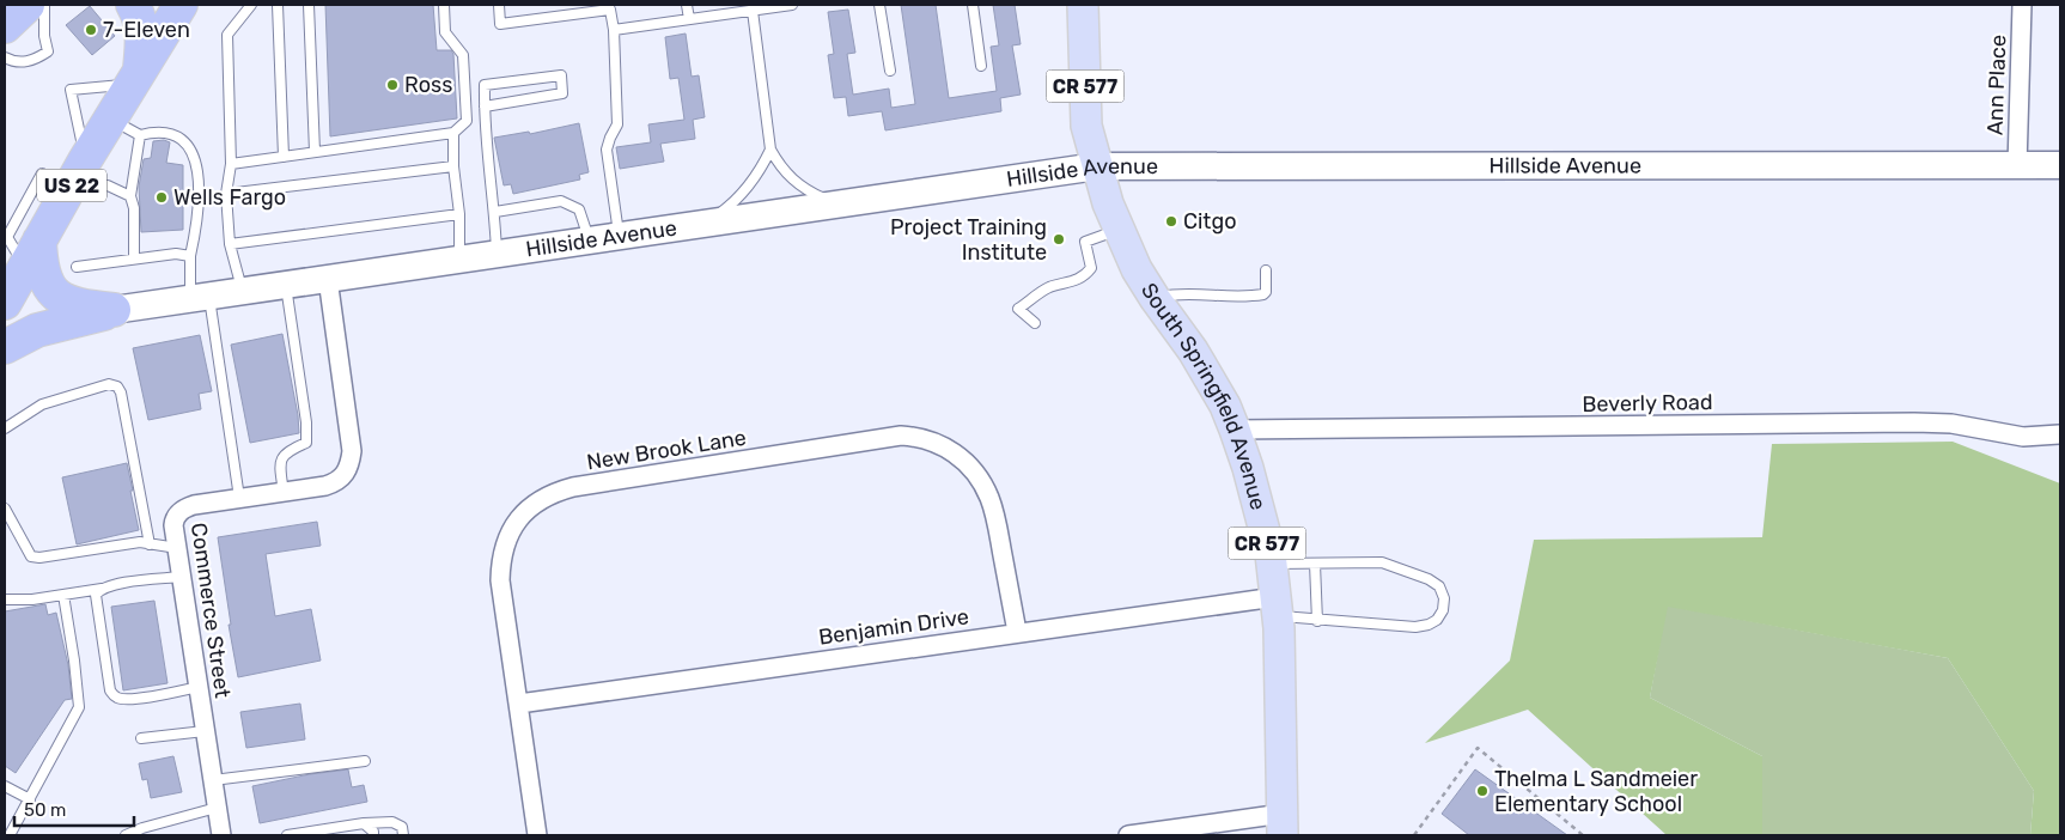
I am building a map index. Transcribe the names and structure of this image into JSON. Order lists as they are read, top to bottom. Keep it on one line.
{"streets":{"highway":["US 22"],"main road":["CR 577","South Springfield Avenue"],"street":["Ann Place","Hillside Avenue","Beverly Road","New Brook Lane","Commerce Street","Benjamin Drive"]},"crossings":[["Ann Place","Hillside Avenue"],["Hillside Avenue","South Springfield Avenue"],["Hillside Avenue","Commerce Street"],["South Springfield Avenue","Beverly Road"],["South Springfield Avenue","Benjamin Drive"],["New Brook Lane","Benjamin Drive"]],"places":["7-Eleven","Ross","Wells Fargo","Citgo","Project Training Institute","Thelma L Sandmeier Elementary School"],"scale_bar":"50 m"}
